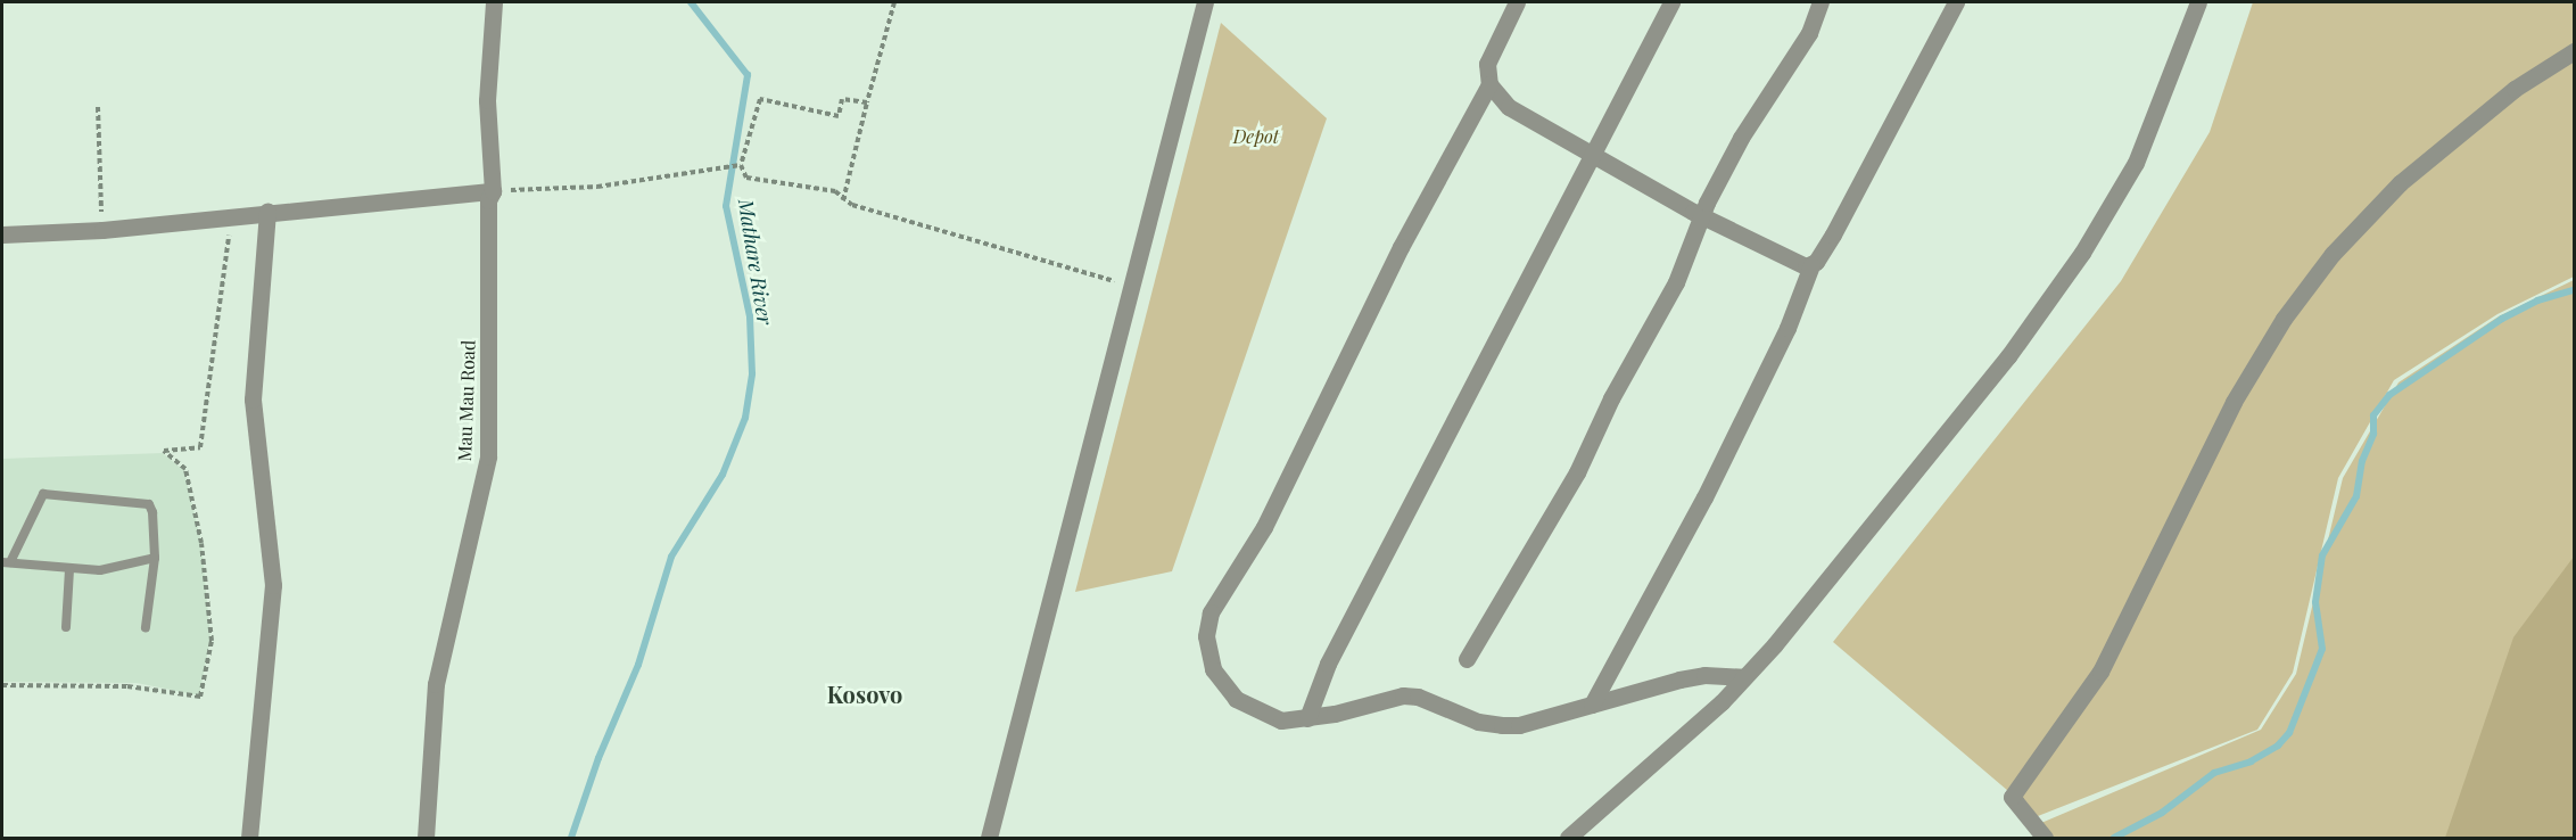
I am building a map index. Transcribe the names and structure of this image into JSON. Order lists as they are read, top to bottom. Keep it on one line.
{"streets":{"street":["Mau Mau Road"]},"districts":["Kosovo"],"water":["Mathare River"],"parks":["Depot"]}
